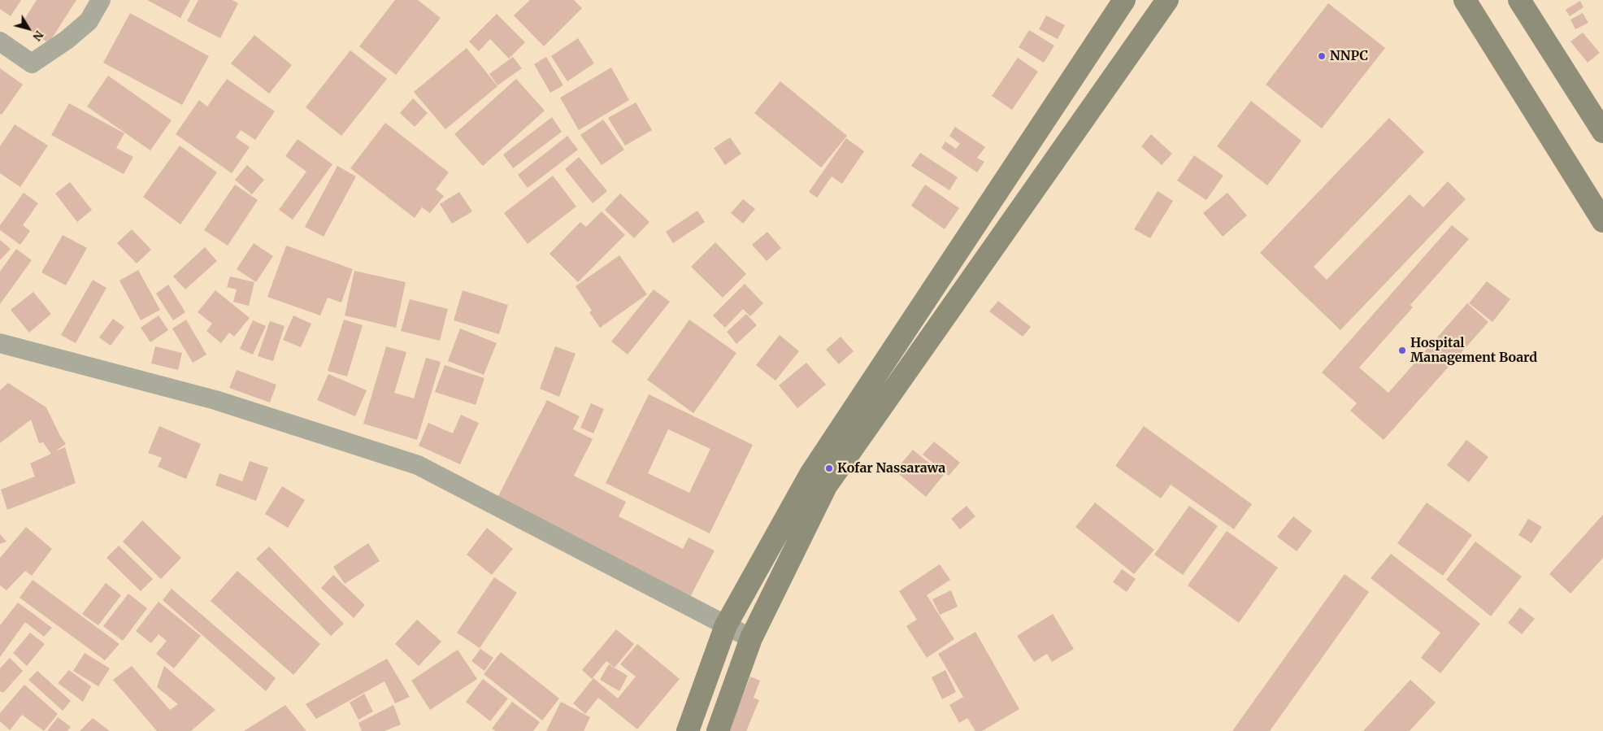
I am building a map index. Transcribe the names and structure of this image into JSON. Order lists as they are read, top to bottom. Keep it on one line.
{"places":["NNPC","Hospital Management Board","Kofar Nassarawa"],"north":"bottom right"}
